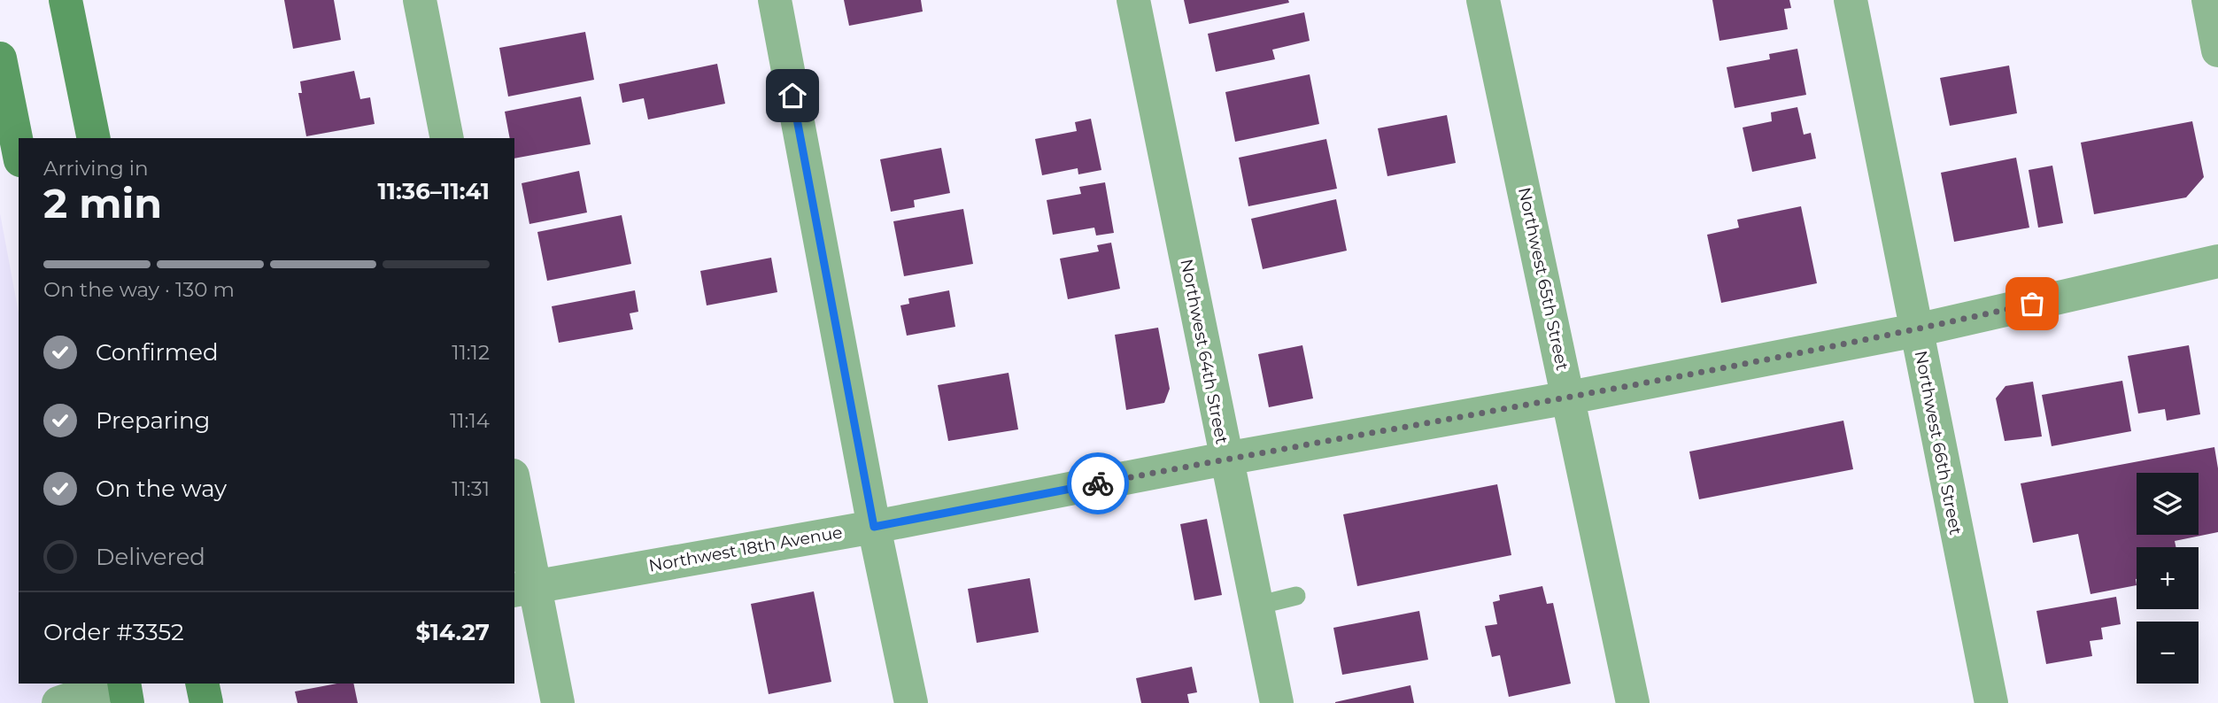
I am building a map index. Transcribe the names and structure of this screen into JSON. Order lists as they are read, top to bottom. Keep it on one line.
{"streets":{"street":["Northwest 65th Street","Northwest 64th Street","Northwest 66th Street","Northwest 18th Avenue"]},"crossings":[["Northwest 65th Street","Northwest 18th Avenue"],["Northwest 64th Street","Northwest 18th Avenue"],["Northwest 66th Street","Northwest 18th Avenue"]],"page":{"heading":["2 min","Arriving in","11:36–11:41"],"panel":["Order #3352","$14.27"],"bar":"On the way · 130 m","list":[["Confirmed","11:12"],["Preparing","11:14"],["On the way","11:31"],"Delivered"],"map_buttons":["+","−"]}}
